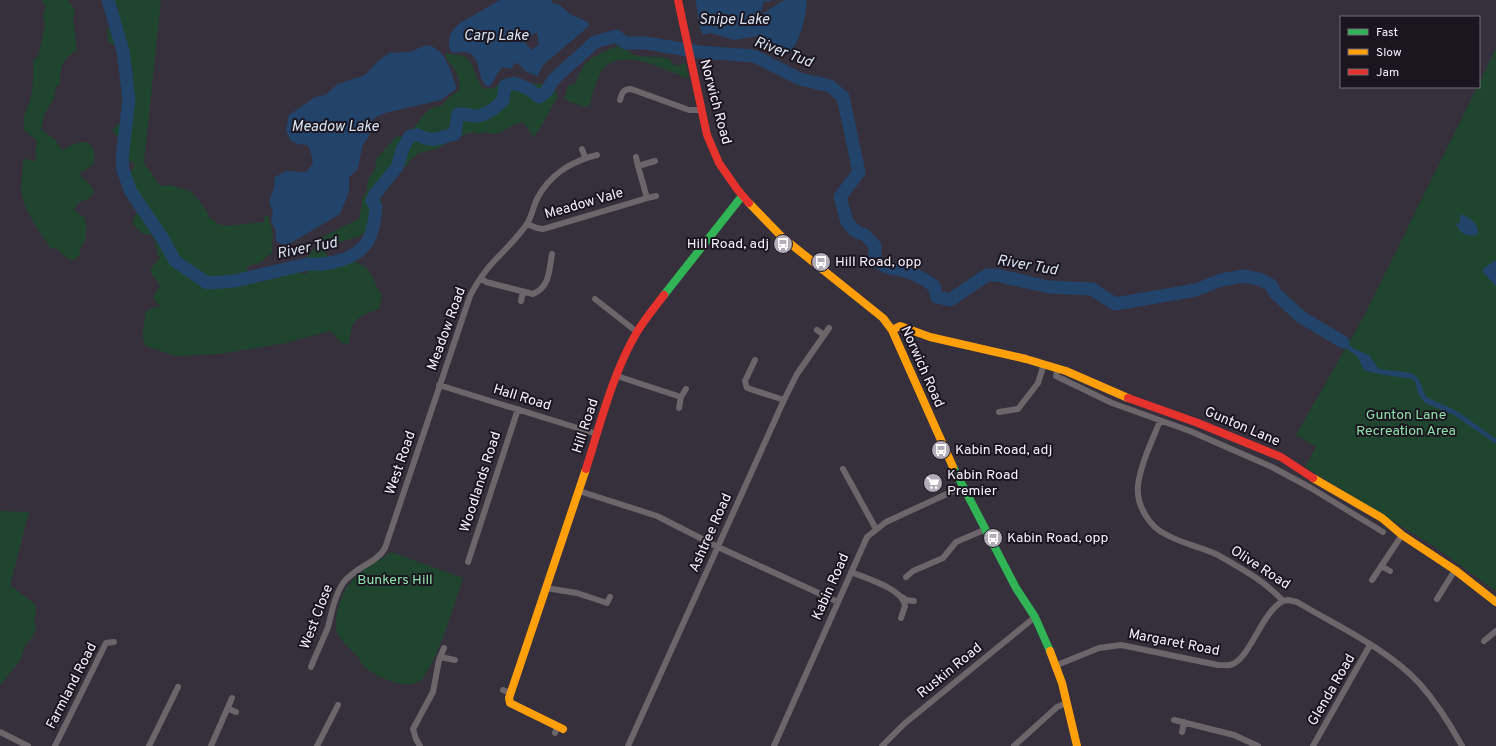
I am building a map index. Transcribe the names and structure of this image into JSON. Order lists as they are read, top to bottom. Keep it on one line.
{"streets":{"street":["Norwich Road","Meadow Vale","Meadow Road","Hall Road","Hill Road","Gunton Lane","West Road","Woodlands Road","Ashtree Road","Olive Road","Kabin Road","West Close","Margaret Road","Ruskin Road","Farmland Road","Glenda Road"]},"crossings":[["Norwich Road","Hill Road"],["Norwich Road","Gunton Lane"],["Norwich Road","Kabin Road"],["Norwich Road","Margaret Road"],["Norwich Road","Ruskin Road"],["Meadow Vale","Meadow Road"],["Meadow Road","Hall Road"],["Meadow Road","West Road"],["Hall Road","Hill Road"],["Hall Road","West Road"],["Hall Road","Woodlands Road"],["Gunton Lane","Olive Road"],["West Road","West Close"],["Olive Road","Margaret Road"],["Olive Road","Glenda Road"]],"water":["Snipe Lake","Carp Lake","River Tud","Meadow Lake"],"parks":["Gunton Lane Recreation Area","Bunkers Hill"],"places":{"bus stop":["Hill Road, adj","Hill Road, opp","Kabin Road, adj","Kabin Road, opp"],"supermarket":["Kabin Road Premier"]},"legend":["Fast","Slow","Jam"]}
